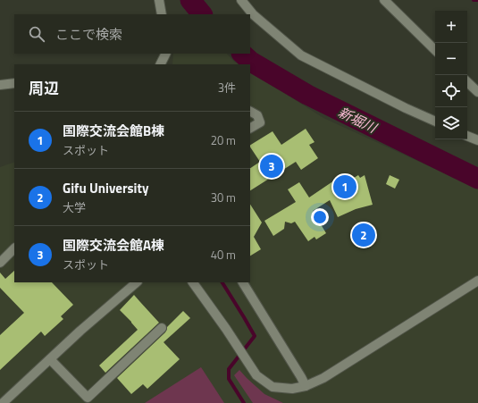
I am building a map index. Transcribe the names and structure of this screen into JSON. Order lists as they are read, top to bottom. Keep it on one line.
{"water":["新堀川"],"page":{"map_buttons":["+","−"],"search":"ここで検索","heading":["周辺","3件"],"list":[{"mark":"1","name":"国際交流会館B棟","note":"スポット","value":"20 m"},{"mark":"2","name":"Gifu University","note":"大学","value":"30 m"},{"mark":"3","name":"国際交流会館A棟","note":"スポット","value":"40 m"}],"pins":["3","1","2"]}}
